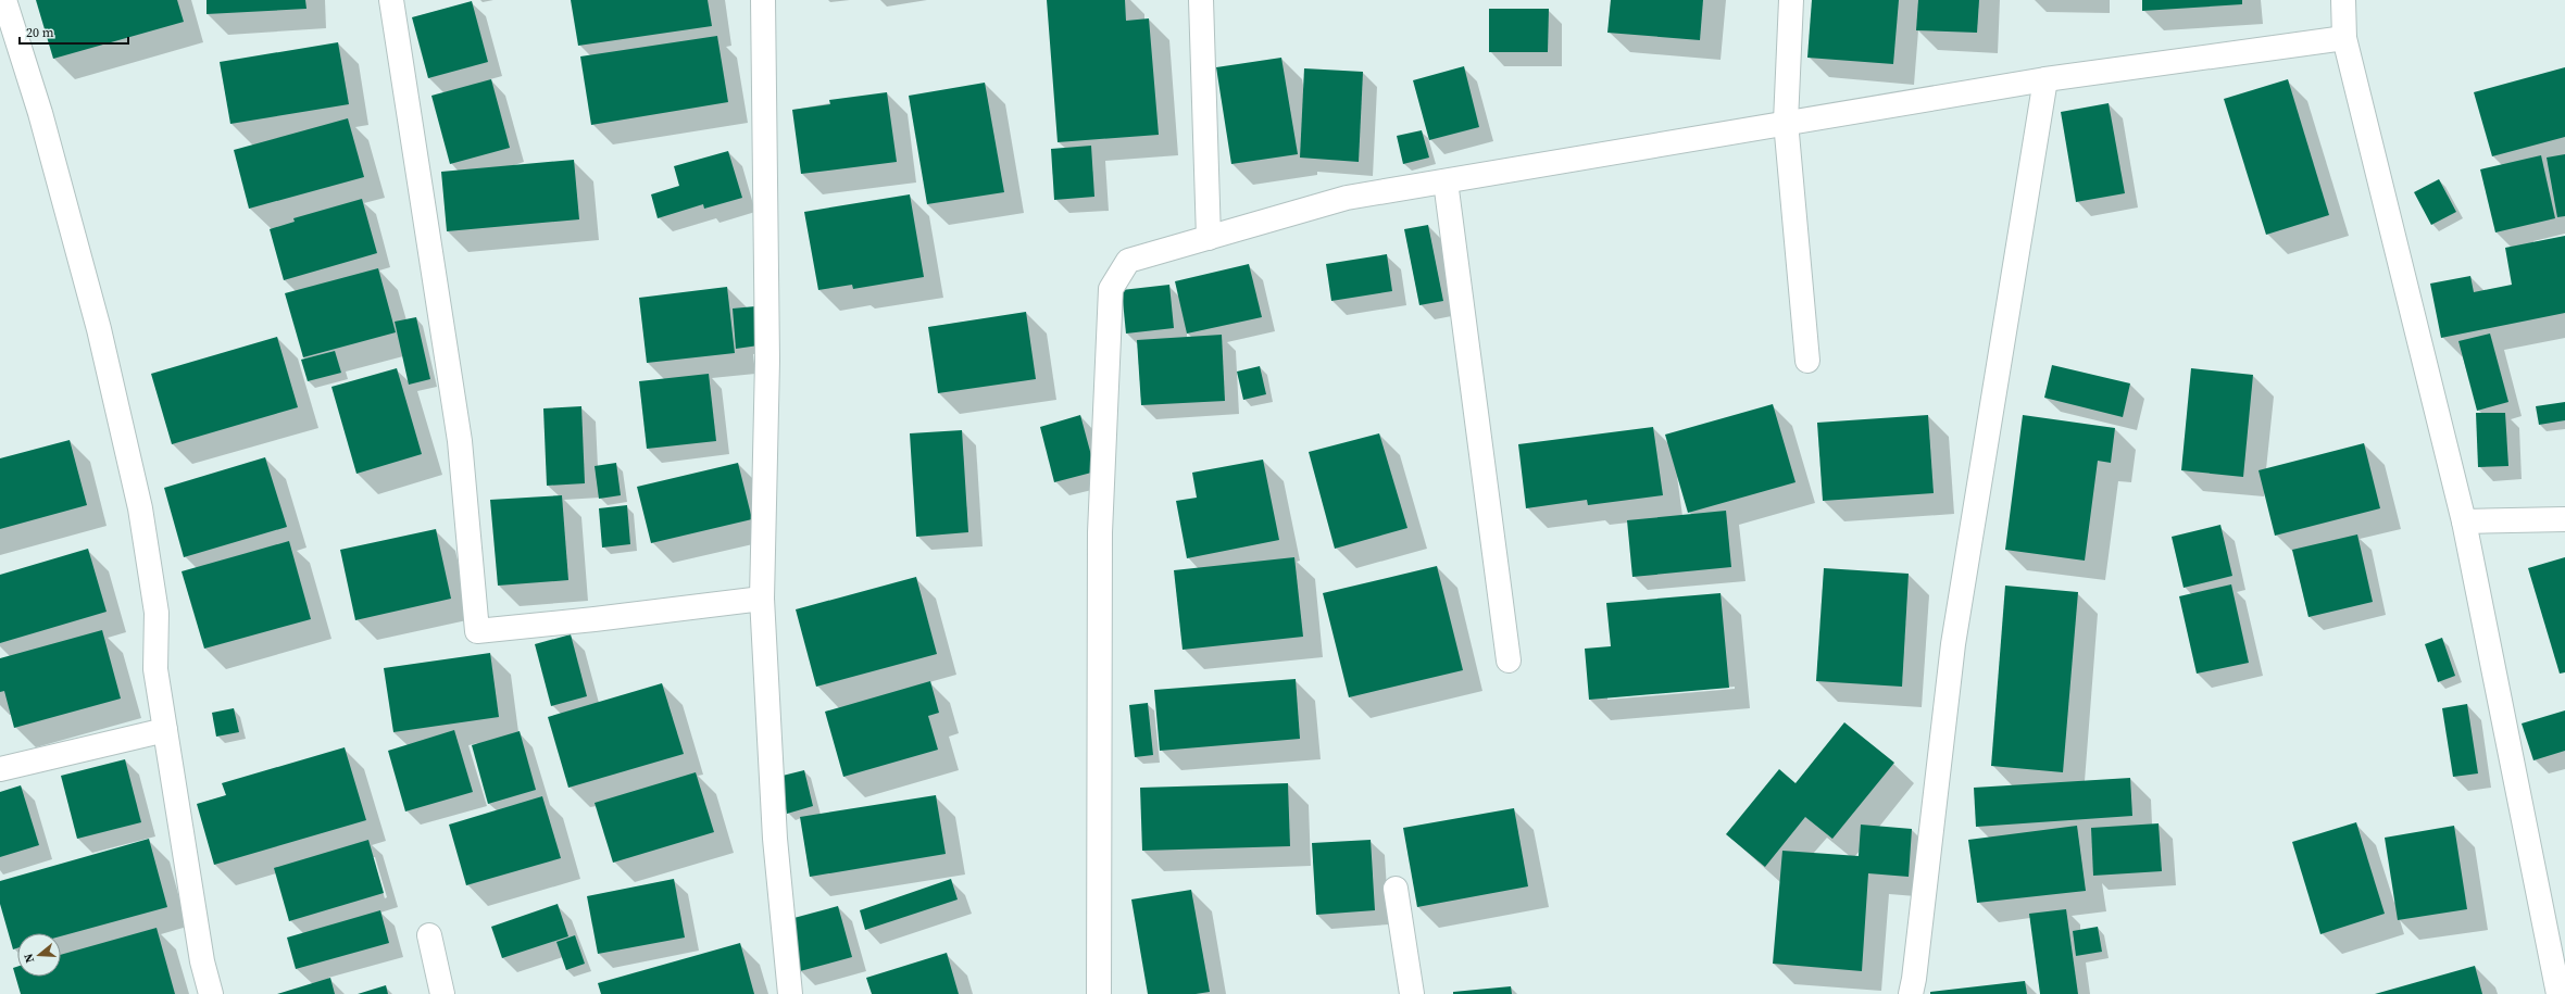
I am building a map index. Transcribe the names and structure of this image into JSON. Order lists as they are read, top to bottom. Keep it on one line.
{"scale_bar":"20 m","north":"left"}
